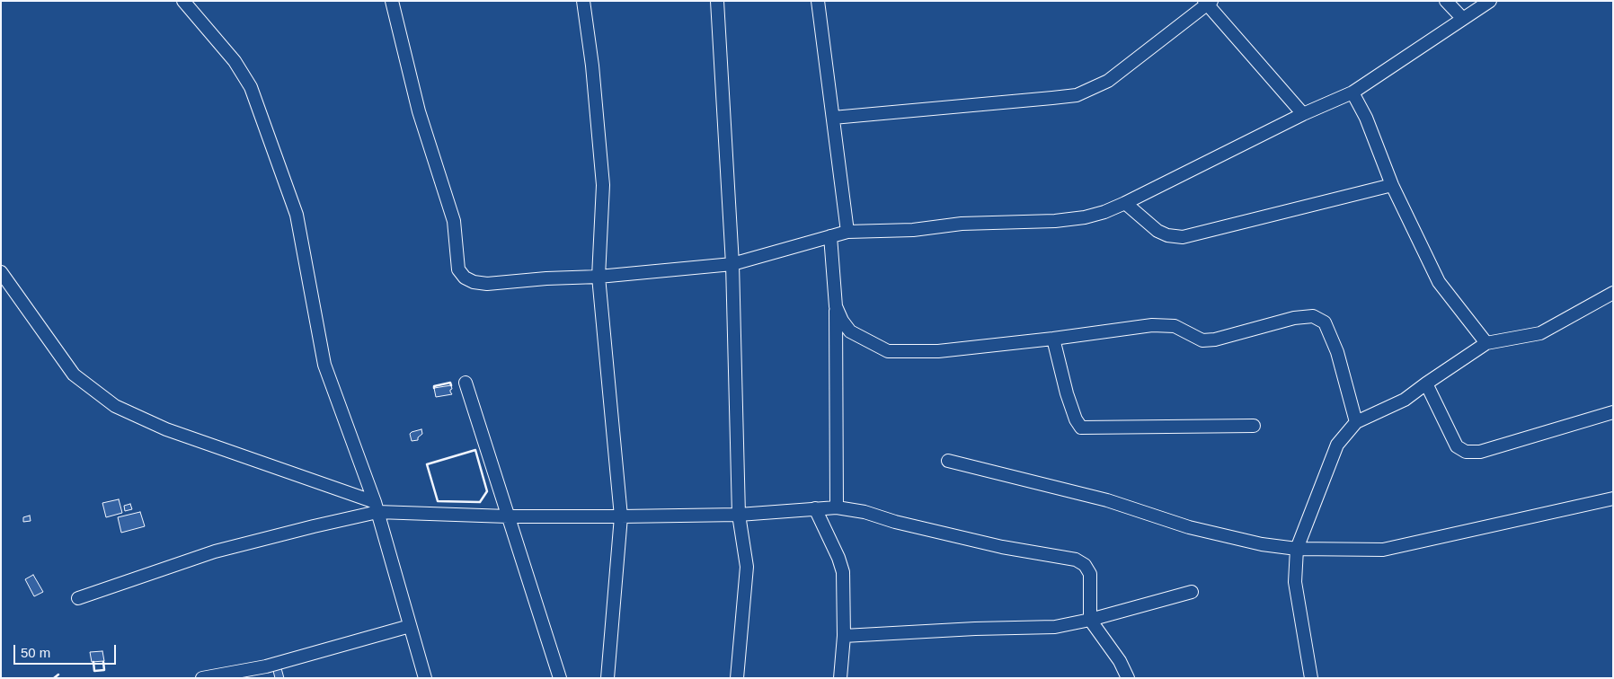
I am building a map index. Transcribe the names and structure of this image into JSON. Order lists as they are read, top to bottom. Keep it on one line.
{"scale_bar":"50 m"}
